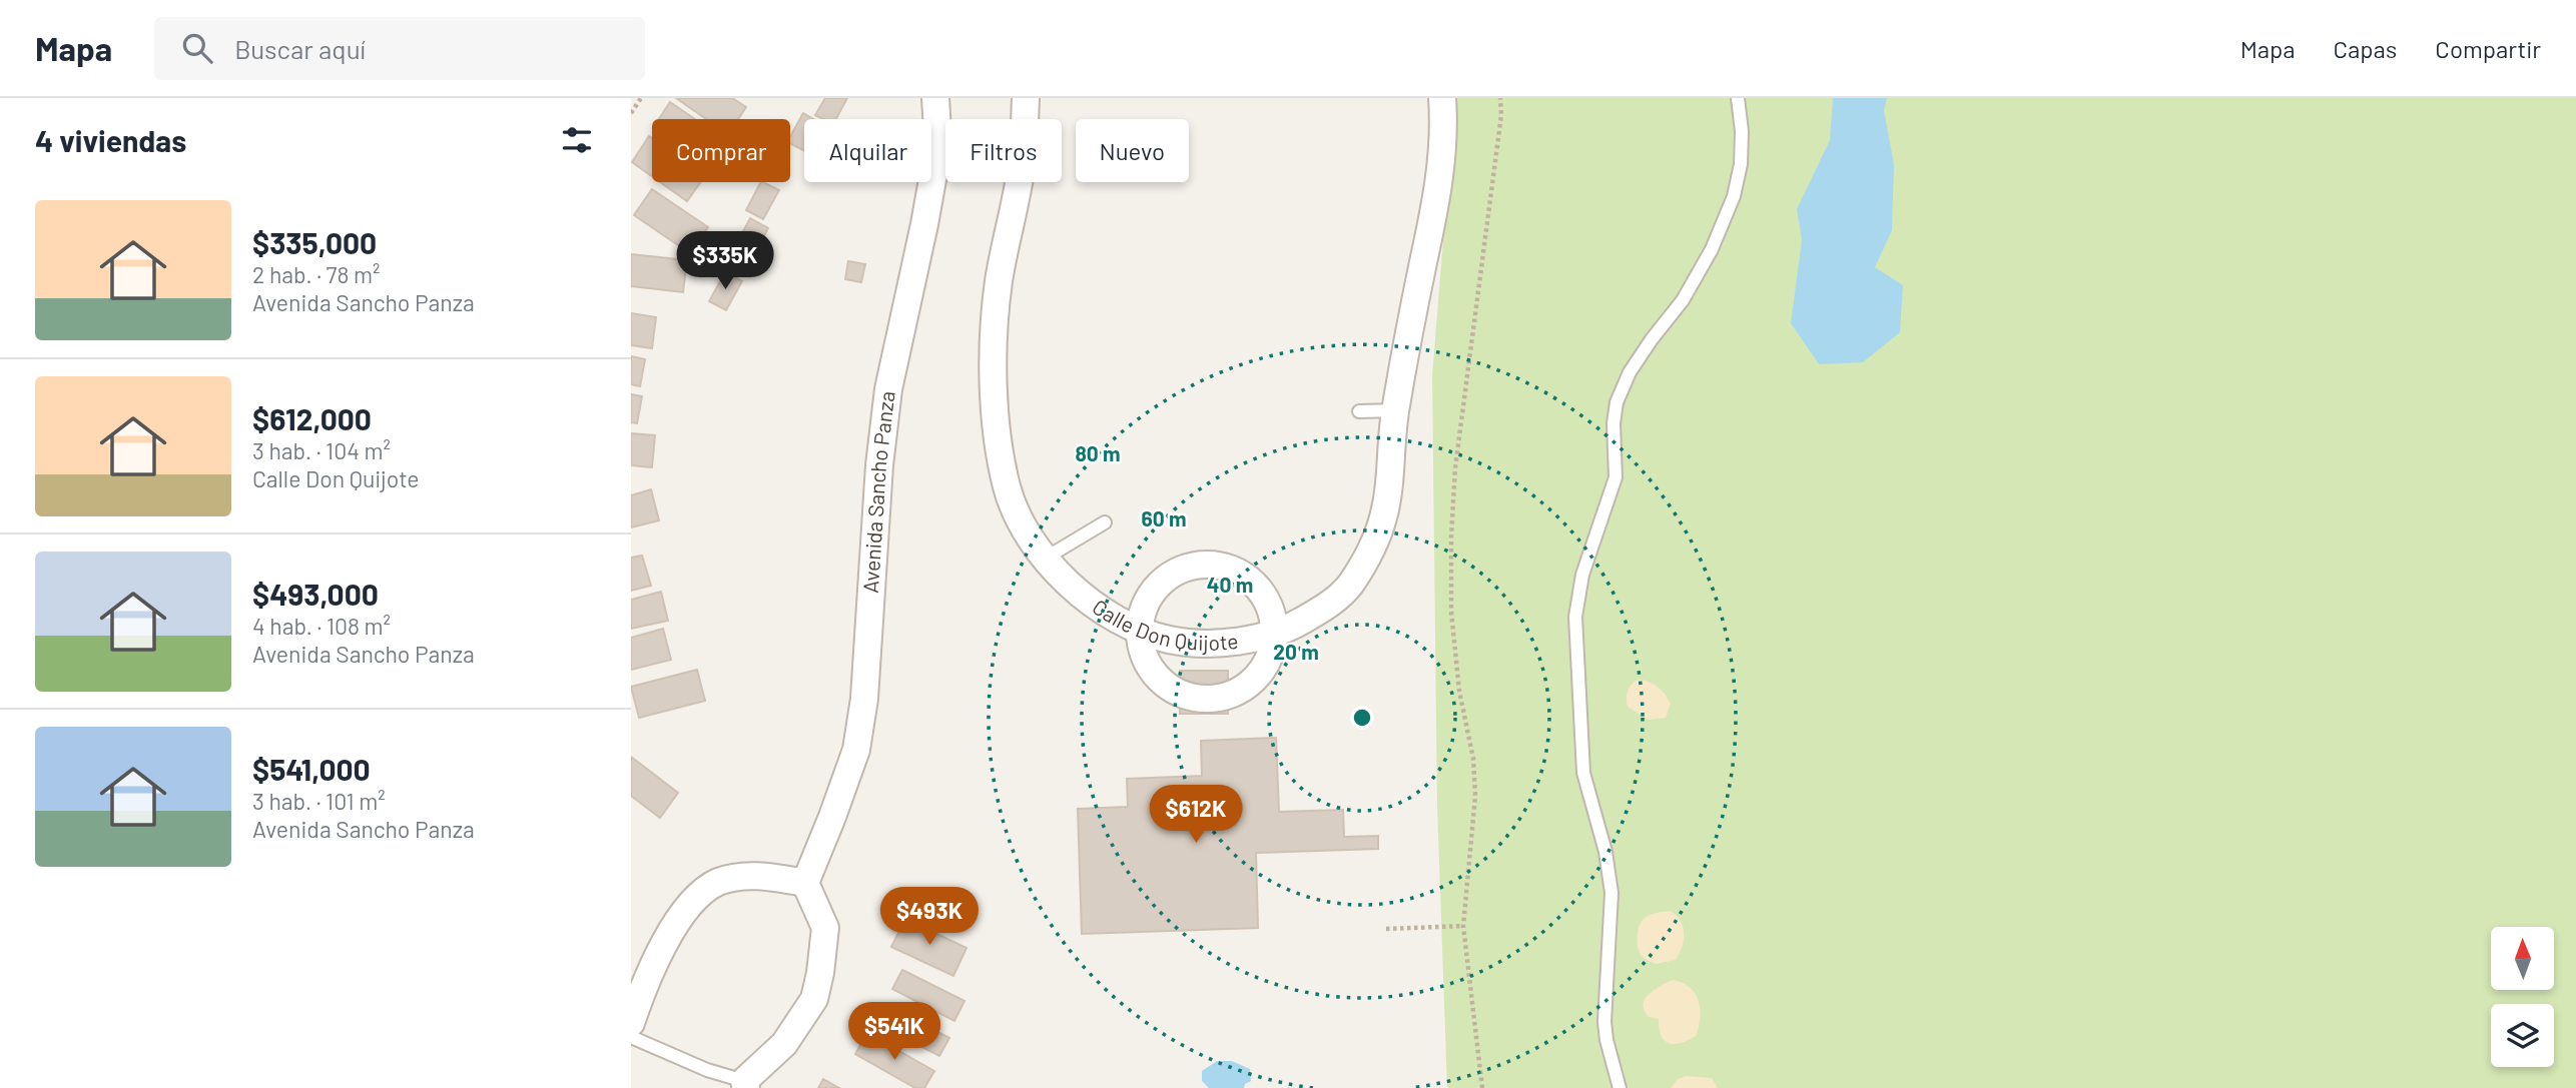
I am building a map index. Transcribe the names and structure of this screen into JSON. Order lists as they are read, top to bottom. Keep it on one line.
{"streets":{"street":["Avenida Sancho Panza","Calle Don Quijote"]},"north":"top","page":{"header":"Mapa","search":"Buscar aquí","nav":["Mapa","Capas","Compartir"],"heading":"4 viviendas","chip":["Comprar","Alquilar","Filtros","Nuevo"],"list":[{"name":"$335,000","note":"2 hab. · 78 m² · Avenida Sancho Panza"},{"name":"$612,000","note":"3 hab. · 104 m² · Calle Don Quijote"},{"name":"$493,000","note":"4 hab. · 108 m² · Avenida Sancho Panza"},{"name":"$541,000","note":"3 hab. · 101 m² · Avenida Sancho Panza"}],"price":["$335K","$612K","$493K","$541K"]},"rings":["80 m","60 m","40 m","20 m"]}
